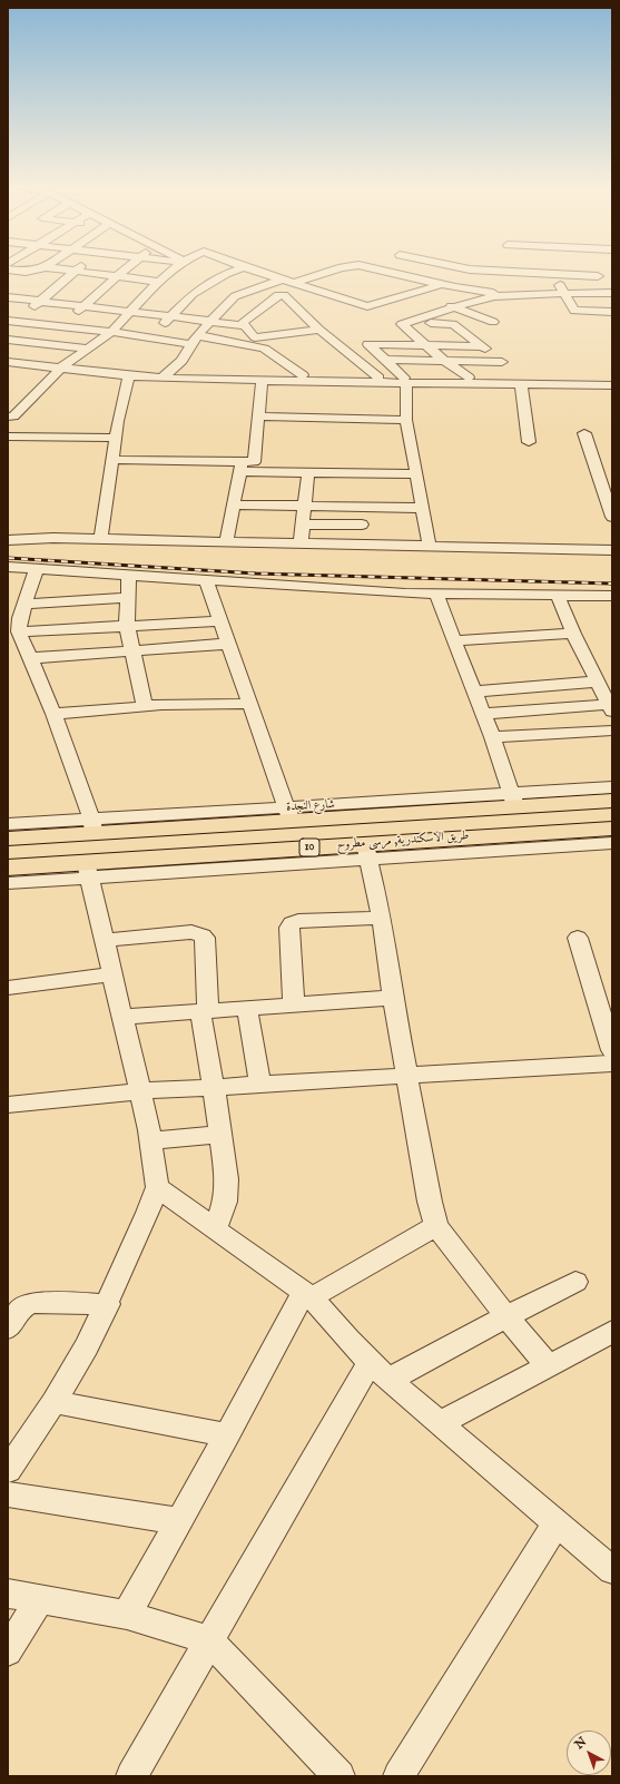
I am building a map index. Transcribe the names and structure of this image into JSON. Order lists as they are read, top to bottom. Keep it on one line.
{"streets":{"main road":["طريق الاسكندرية, مرسى مطروح","10"]},"north":"top left"}
